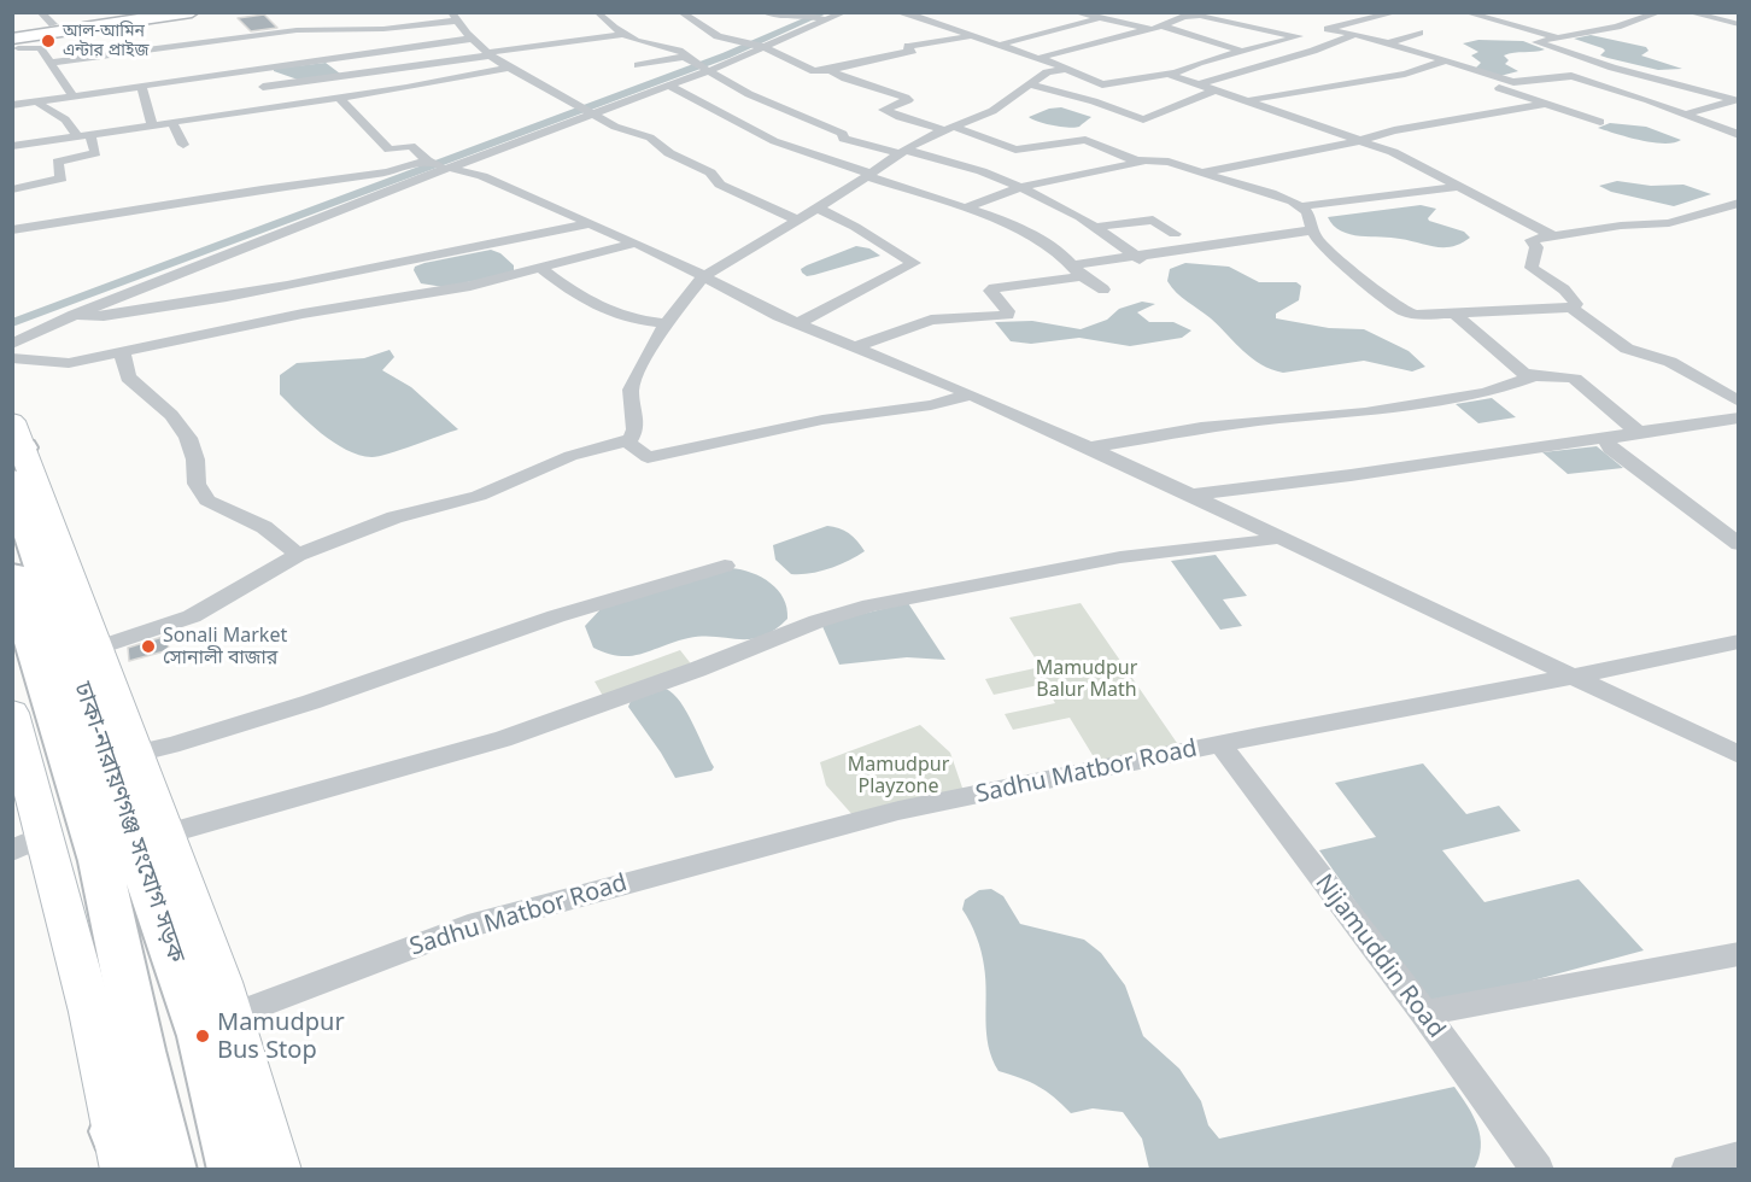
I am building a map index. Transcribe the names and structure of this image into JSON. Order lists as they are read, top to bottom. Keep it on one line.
{"streets":{"main road":["ঢাকা-নারায়ণগঞ্জ সংযোগ সড়ক"],"street":["Sadhu Matbor Road","Nijamuddin Road"]},"crossings":[["Sadhu Matbor Road","ঢাকা-নারায়ণগঞ্জ সংযোগ সড়ক"],["Sadhu Matbor Road","Nijamuddin Road"]],"parks":["Mamudpur Balur Math","Mamudpur Playzone"],"places":["আল-আমিন এন্টার প্রাইজ","Sonali Market সোনালী বাজার","Mamudpur Bus Stop"]}
